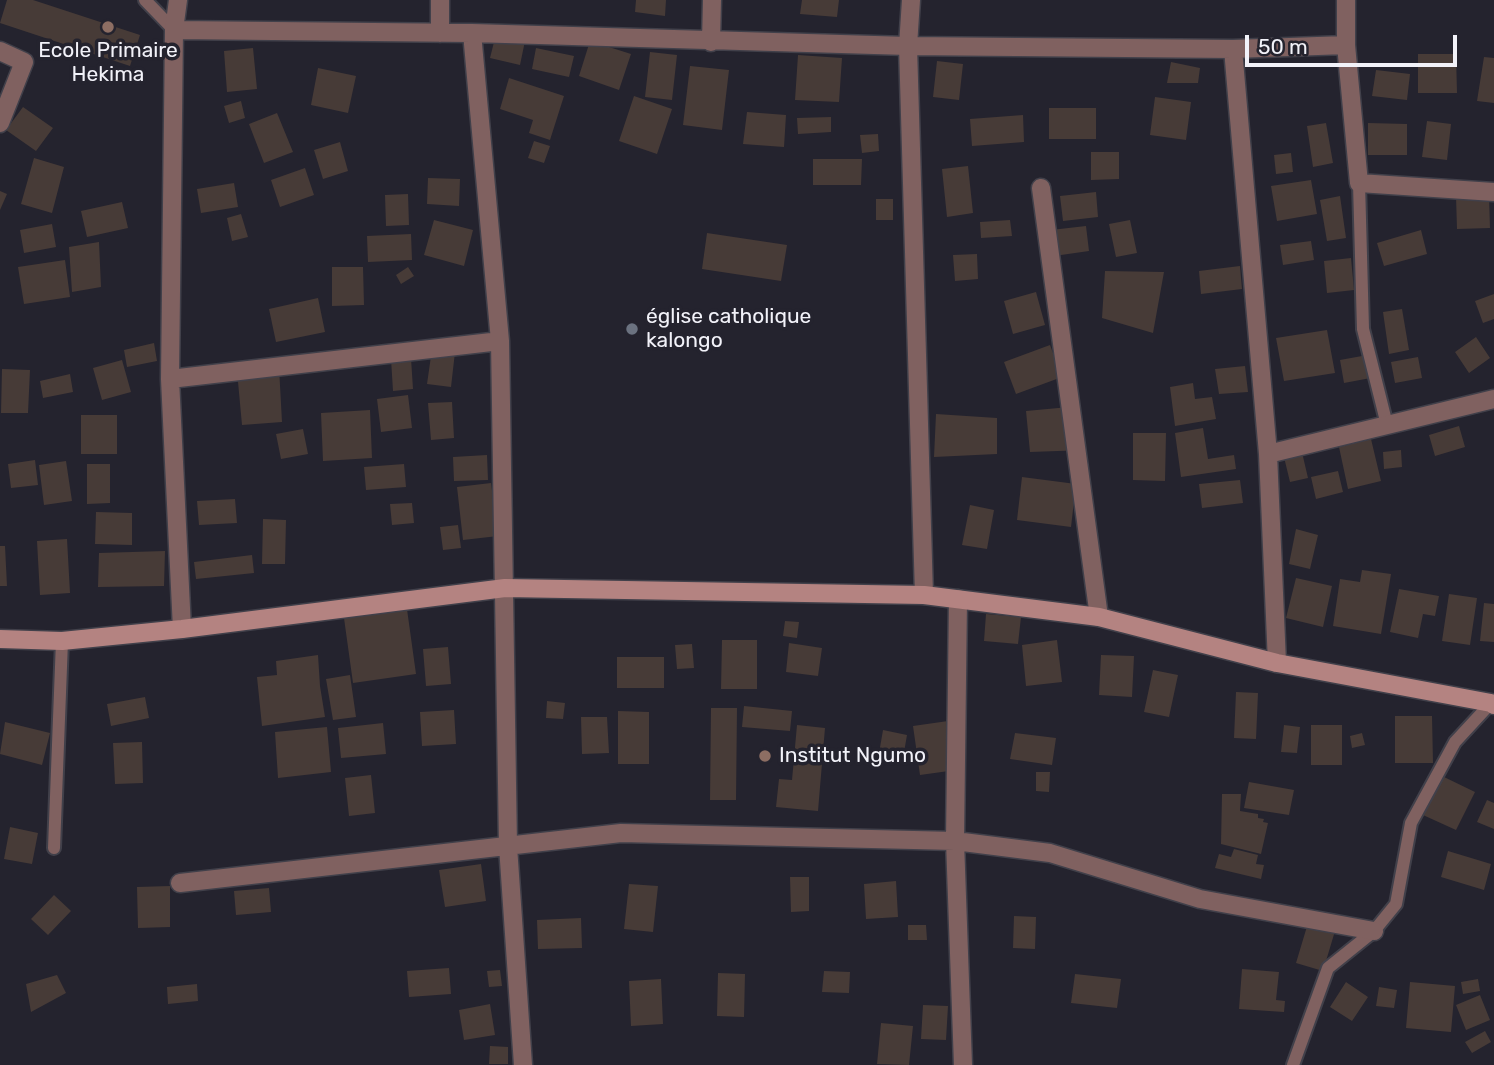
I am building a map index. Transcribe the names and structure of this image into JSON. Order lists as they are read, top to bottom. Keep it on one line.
{"places":["Ecole Primaire Hekima","église catholique kalongo","Institut Ngumo"],"scale_bar":"50 m"}
